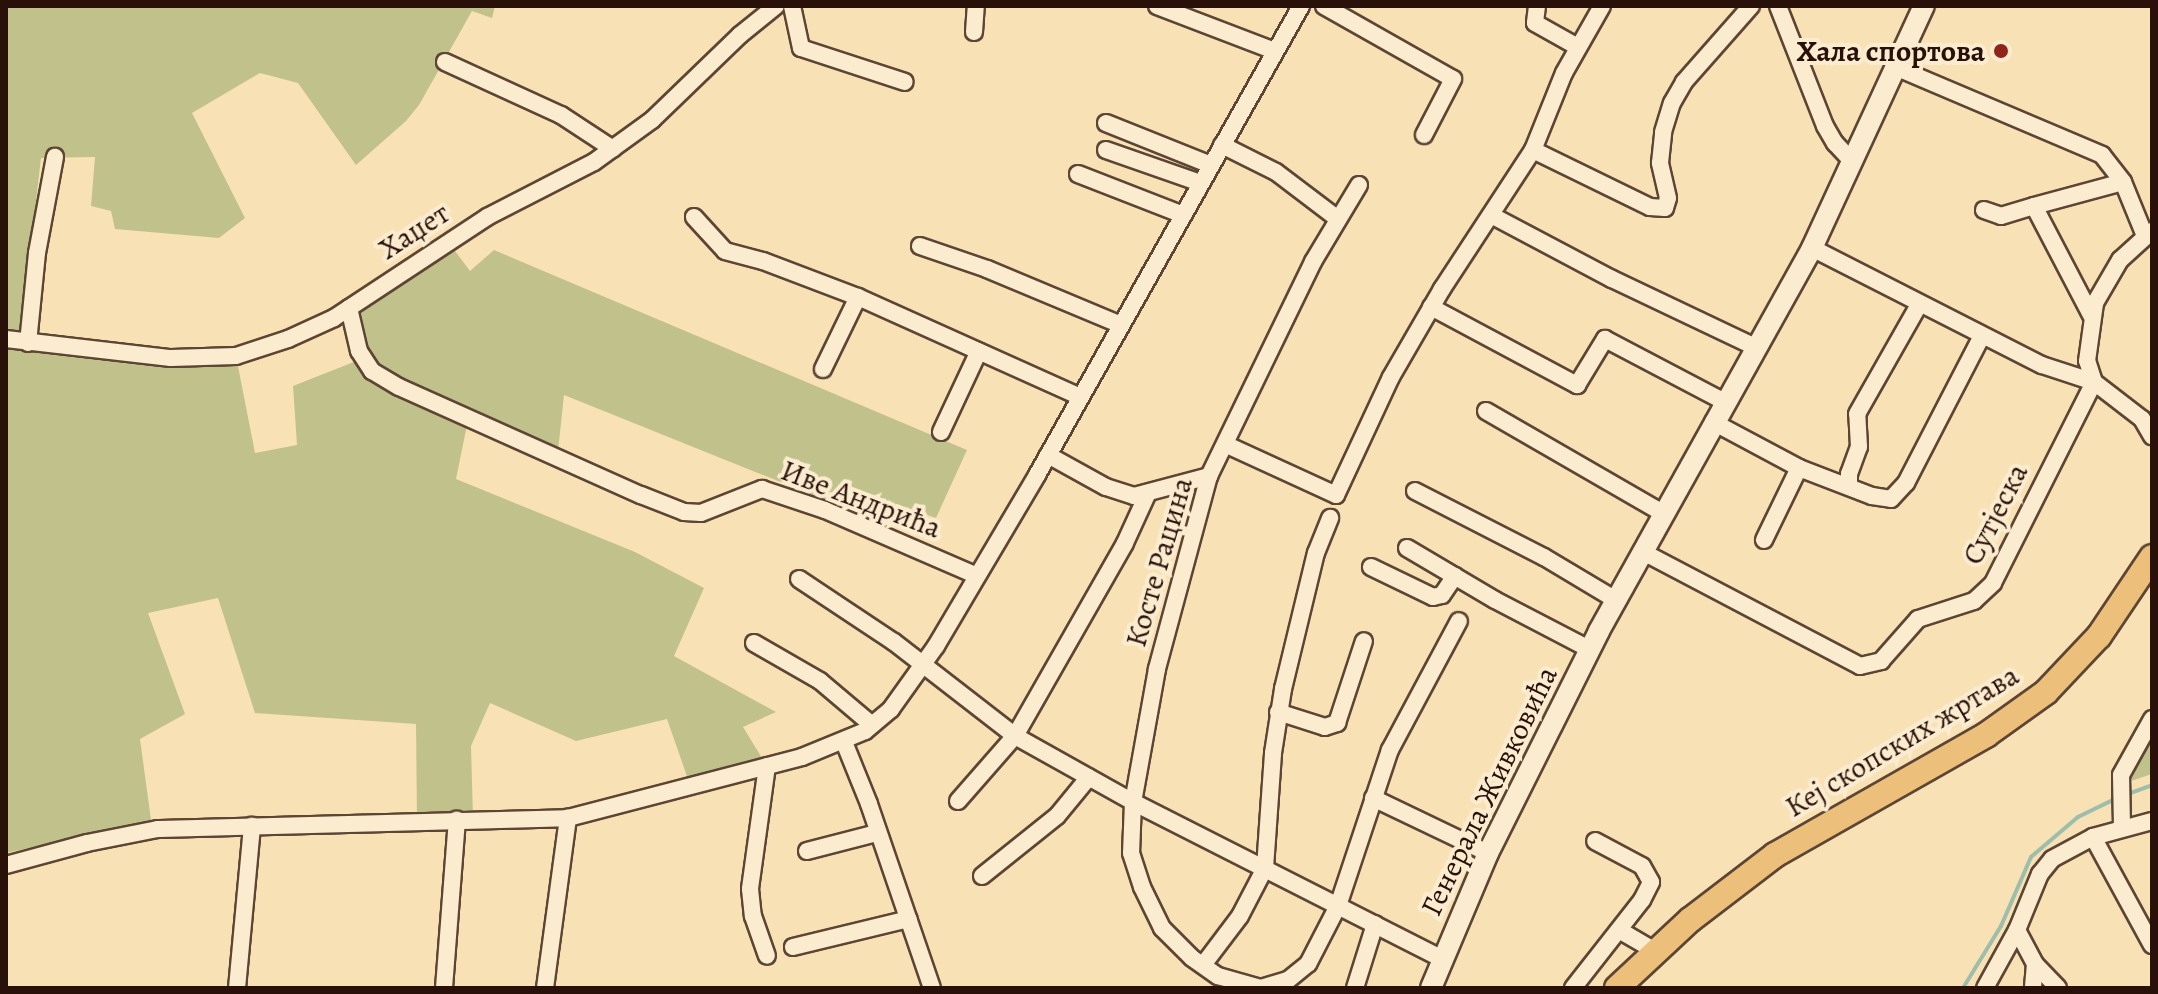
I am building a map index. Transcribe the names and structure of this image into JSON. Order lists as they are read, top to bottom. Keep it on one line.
{"streets":{"main road":["Кеј скопских жртава"],"street":["Хаџет","Иве Андрића","Сутјеска","Косте Рацина","Генерала Живковића"]},"crossings":[["Хаџет","Иве Андрића"],["Сутјеска","Генерала Живковића"]],"places":["Хала спортова"]}
